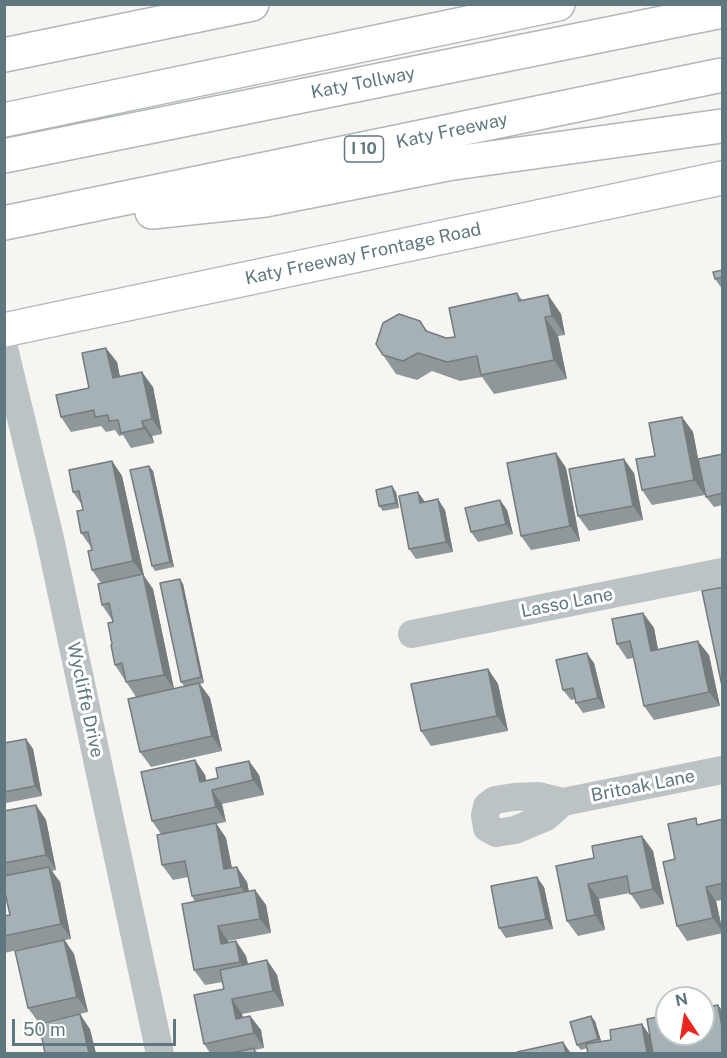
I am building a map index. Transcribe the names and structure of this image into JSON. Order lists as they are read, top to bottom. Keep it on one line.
{"streets":{"main road":["Katy Tollway","Katy Freeway","I 10","Katy Freeway Frontage Road"],"street":["Lasso Lane","Wycliffe Drive","Britoak Lane"]},"scale_bar":"50 m","north":"top"}
